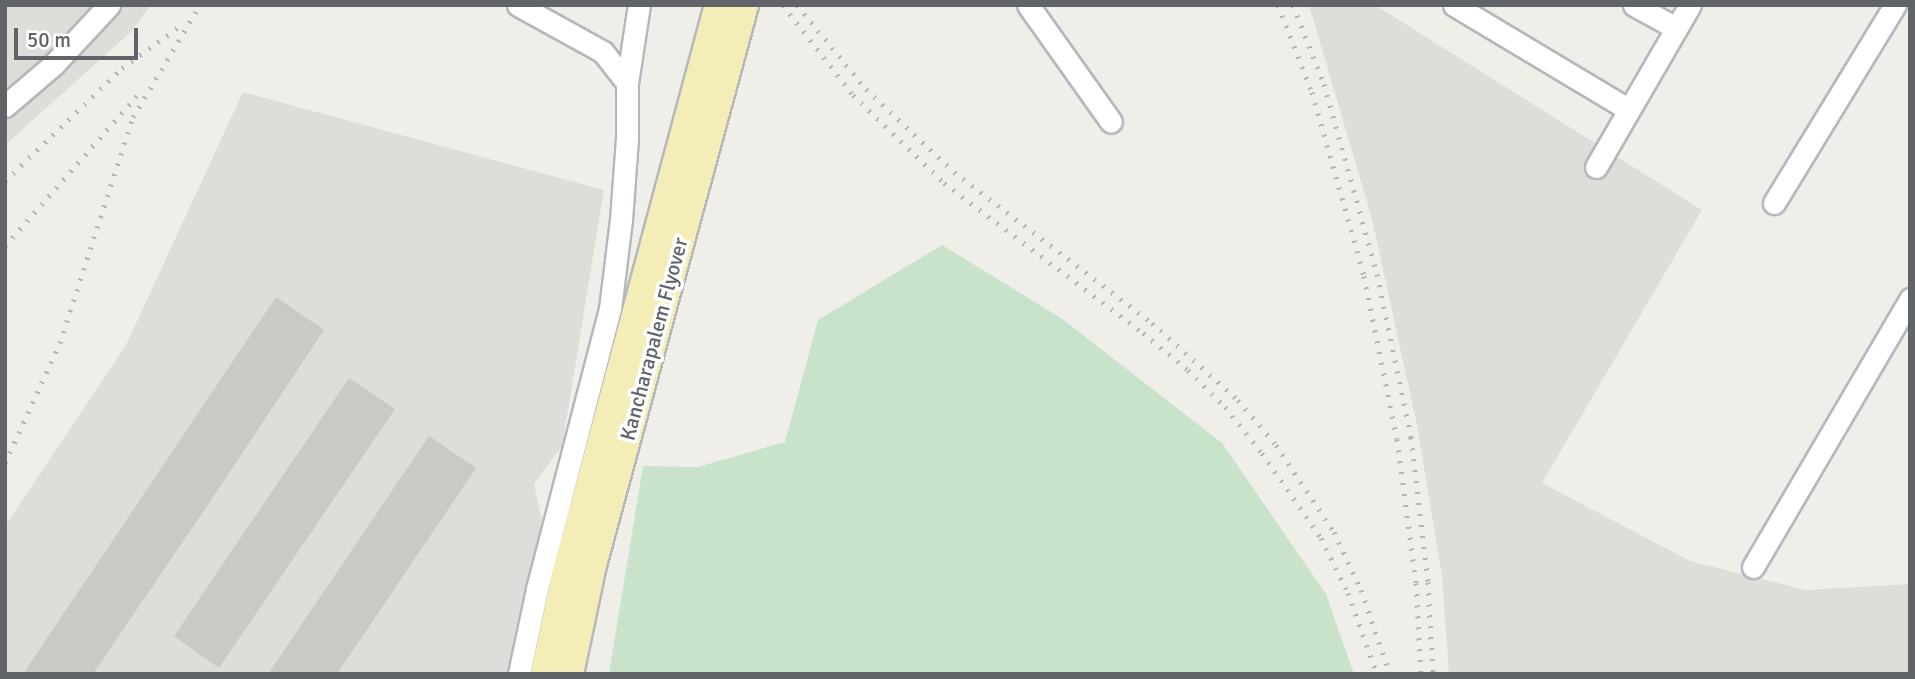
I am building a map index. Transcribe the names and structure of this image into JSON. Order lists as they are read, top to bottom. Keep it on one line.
{"streets":{"main road":["Kancharapalem Flyover"]},"scale_bar":"50 m"}
